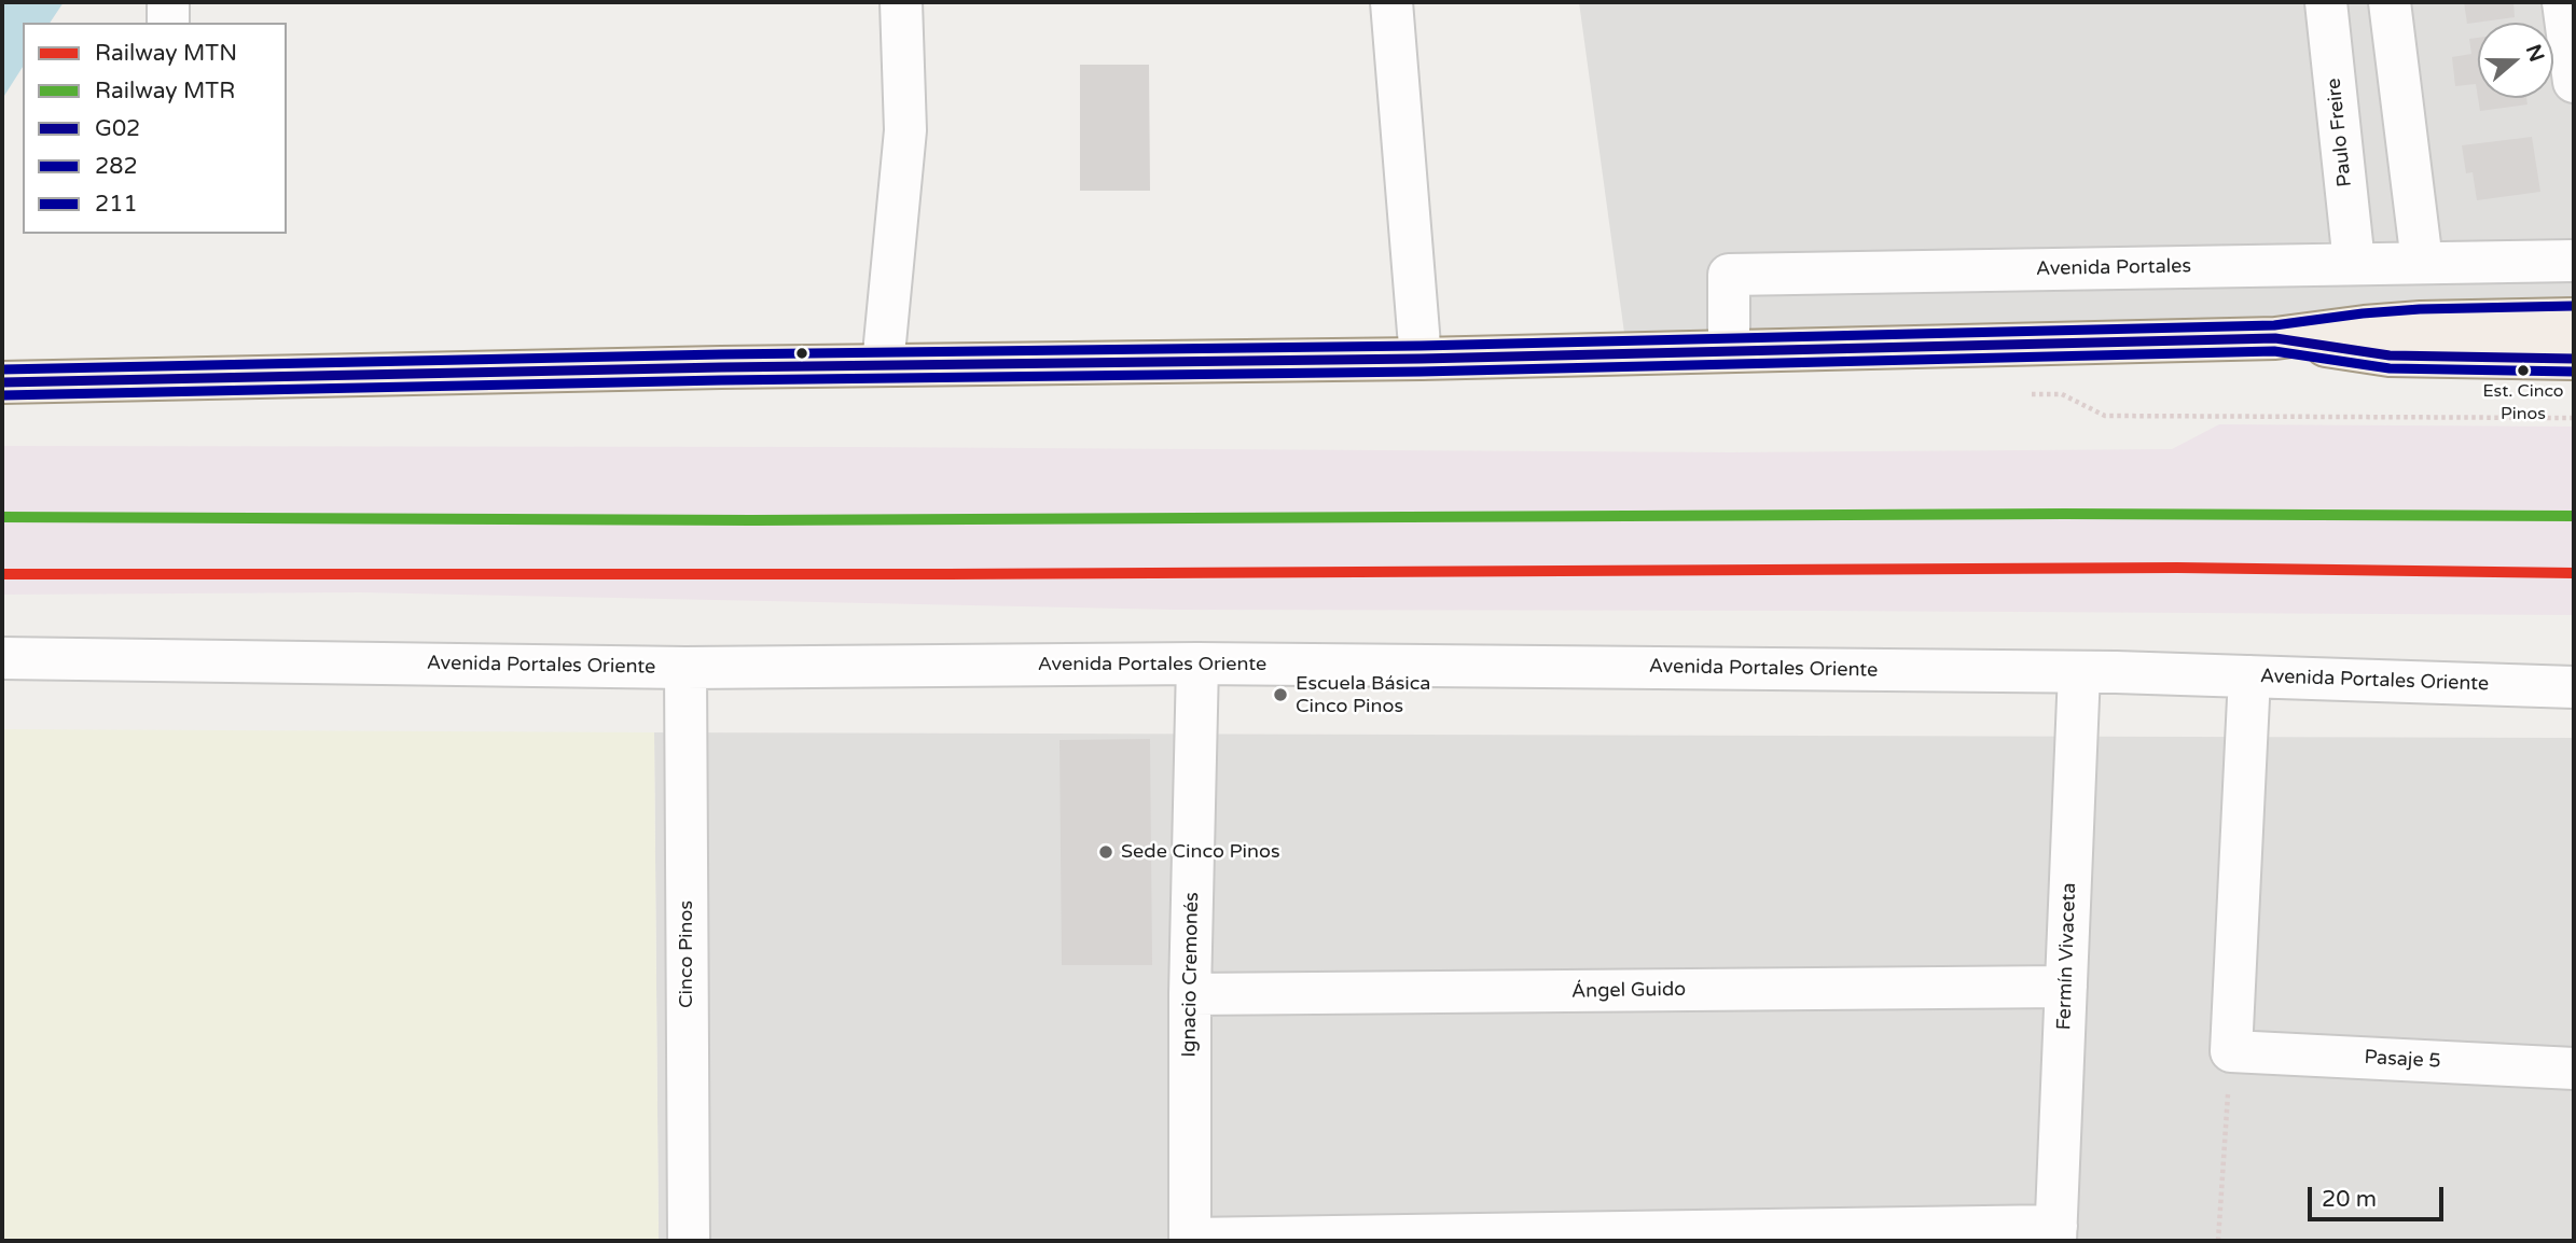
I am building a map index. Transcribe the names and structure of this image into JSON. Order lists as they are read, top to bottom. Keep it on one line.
{"streets":{"street":["Paulo Freire","Avenida Portales","Avenida Portales Oriente","Cinco Pinos","Fermín Vivaceta","Ignacio Cremonés","Ángel Guido","Pasaje 5"]},"crossings":[["Paulo Freire","Avenida Portales"],["Avenida Portales Oriente","Cinco Pinos"],["Avenida Portales Oriente","Fermín Vivaceta"],["Avenida Portales Oriente","Ignacio Cremonés"],["Fermín Vivaceta","Ángel Guido"],["Ignacio Cremonés","Ángel Guido"]],"places":["Est. Cinco Pinos","Escuela Básica Cinco Pinos","Sede Cinco Pinos"],"lines":["transit line 211","transit line G02","transit line 282","rail line MTR","rail line MTN"],"legend":["Railway MTN","Railway MTR","G02","282","211"],"scale_bar":"20 m","north":"right"}
